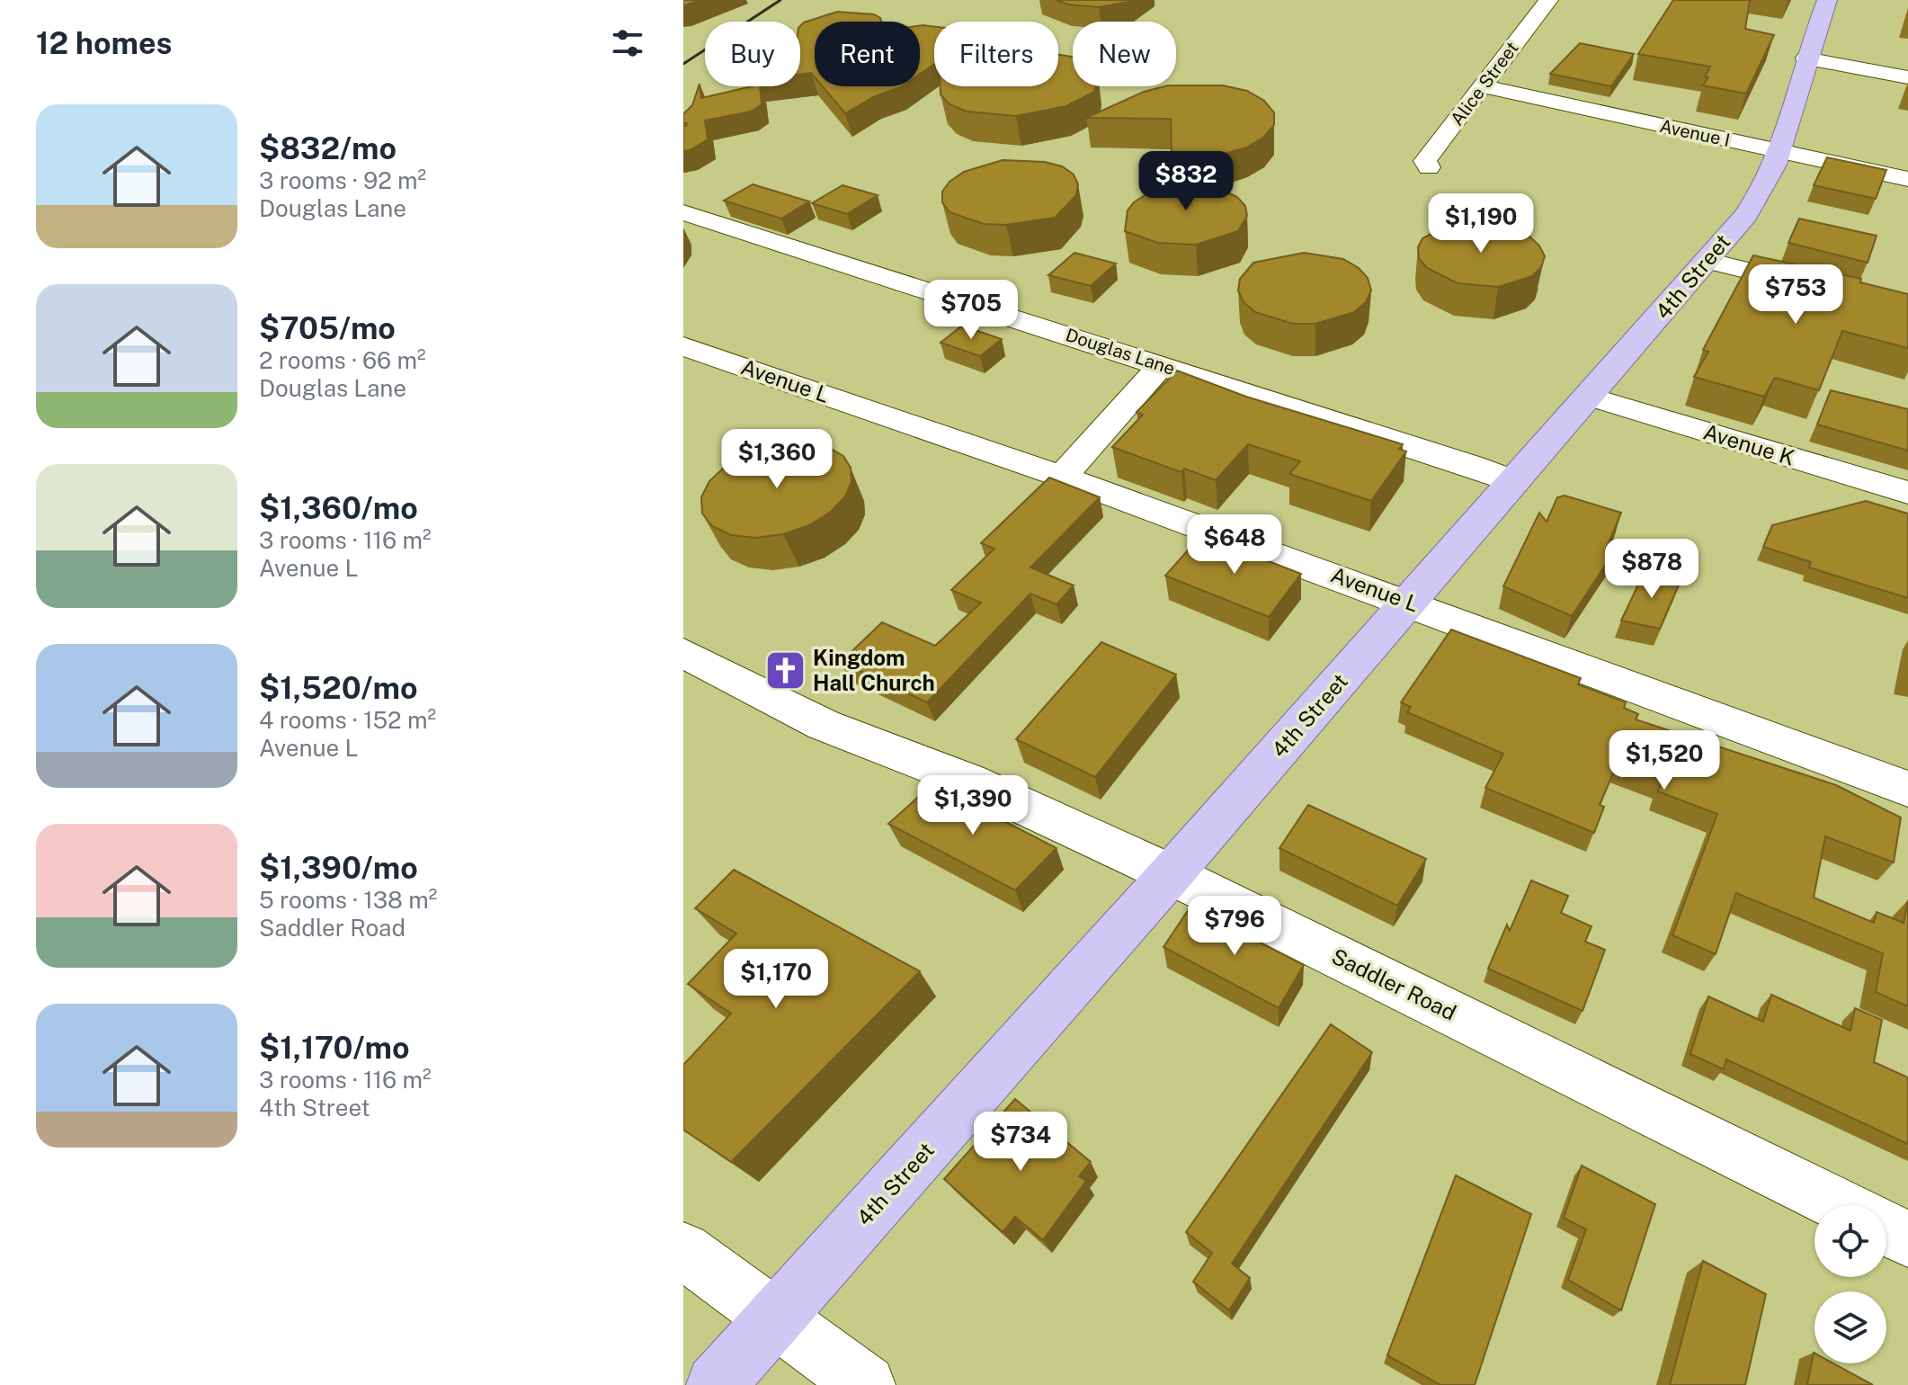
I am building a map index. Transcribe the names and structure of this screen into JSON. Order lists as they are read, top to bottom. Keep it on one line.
{"streets":{"main road":["4th Street"],"street":["Alice Street","Avenue I","Douglas Lane","Avenue L","Avenue K","Saddler Road"]},"crossings":[["Alice Street","Avenue I"],["Avenue I","4th Street"],["4th Street","Douglas Lane"],["4th Street","Avenue L"],["4th Street","Avenue K"],["4th Street","Saddler Road"]],"places":{"church":["Kingdom Hall Church"]},"page":{"heading":"12 homes","chip":["Buy","Rent","Filters","New"],"list":[{"name":"$832/mo","note":"3 rooms · 92 m² · Douglas Lane"},{"name":"$705/mo","note":"2 rooms · 66 m² · Douglas Lane"},{"name":"$1,360/mo","note":"3 rooms · 116 m² · Avenue L"},{"name":"$1,520/mo","note":"4 rooms · 152 m² · Avenue L"},{"name":"$1,390/mo","note":"5 rooms · 138 m² · Saddler Road"},{"name":"$1,170/mo","note":"3 rooms · 116 m² · 4th Street"}],"price":["$832","$1,190","$753","$705","$1,360","$648","$878","$1,520","$1,390","$796","$1,170","$734"]}}
